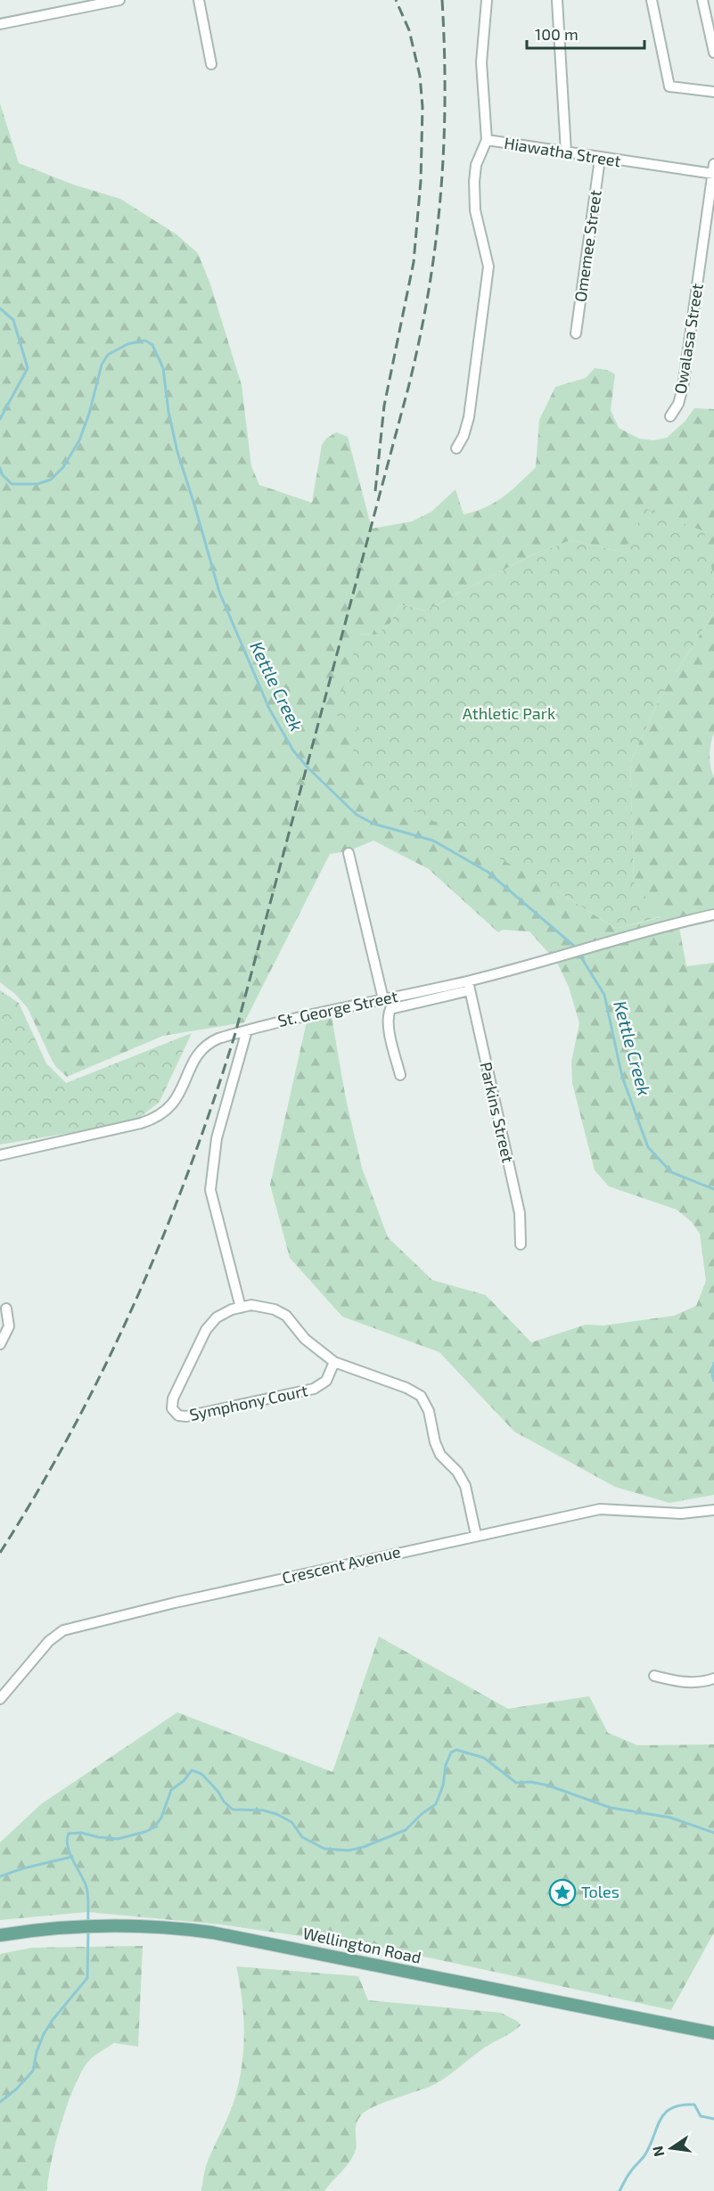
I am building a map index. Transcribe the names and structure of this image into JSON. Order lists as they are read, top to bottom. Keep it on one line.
{"streets":{"main road":["Wellington Road"],"street":["Hiawatha Street","Omemee Street","Owalasa Street","St. George Street","Parkins Street","Symphony Court","Crescent Avenue"]},"crossings":[["Hiawatha Street","Omemee Street"],["Hiawatha Street","Owalasa Street"],["St. George Street","Parkins Street"],["Symphony Court","Crescent Avenue"]],"water":["Kettle Creek"],"parks":["Athletic Park"],"places":{"place":["Toles"]},"scale_bar":"100 m","north":"left"}
